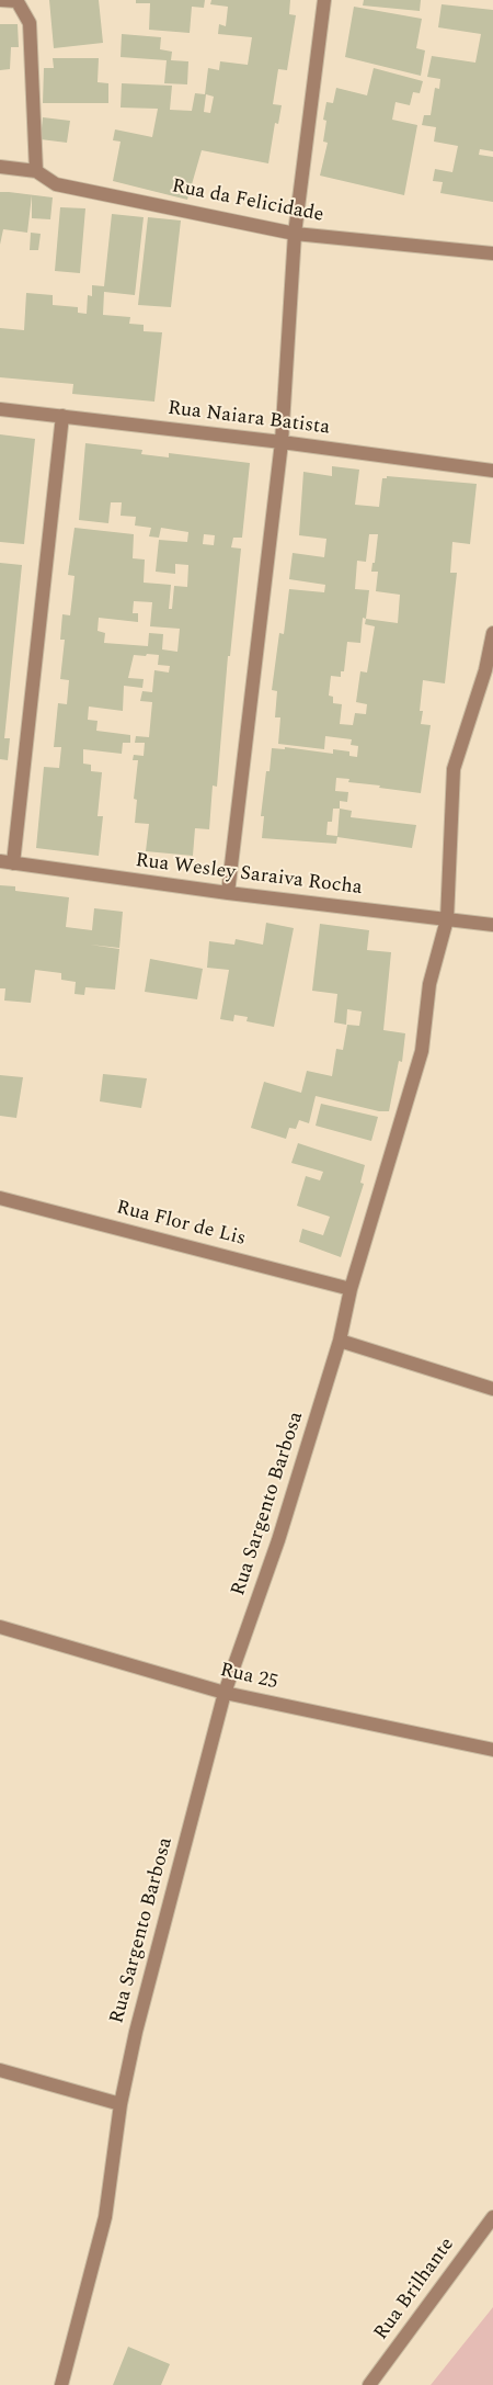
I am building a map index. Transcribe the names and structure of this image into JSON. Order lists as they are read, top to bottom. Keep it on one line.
{"streets":{"street":["Rua da Felicidade","Rua Naiara Batista","Rua Wesley Saraiva Rocha","Rua Flor de Lis","Rua Sargento Barbosa","Rua 25","Rua Brilhante"]},"crossings":[["Rua Wesley Saraiva Rocha","Rua Sargento Barbosa"],["Rua Flor de Lis","Rua Sargento Barbosa"],["Rua Sargento Barbosa","Rua 25"]]}
